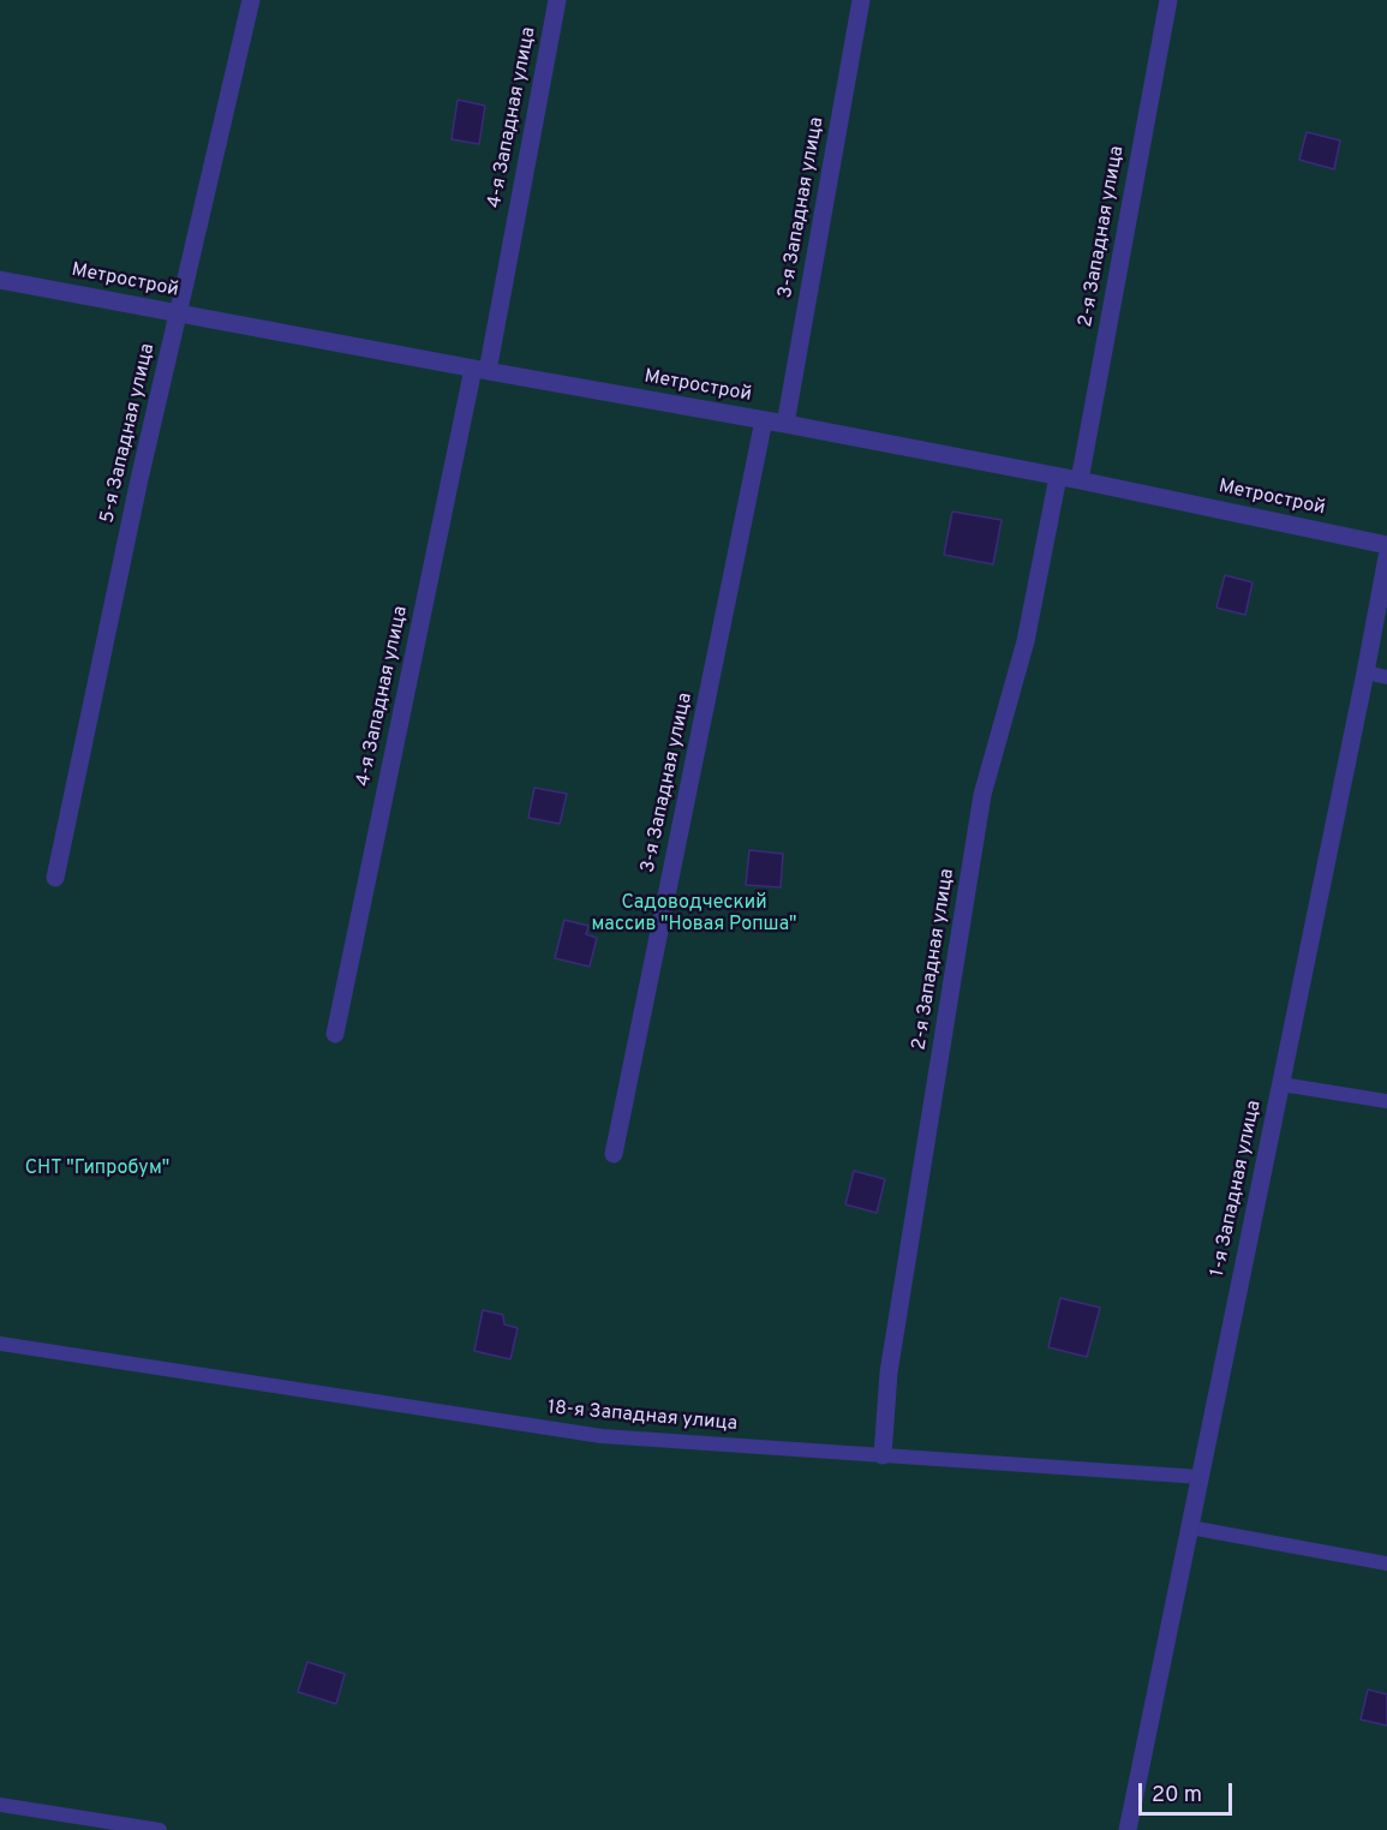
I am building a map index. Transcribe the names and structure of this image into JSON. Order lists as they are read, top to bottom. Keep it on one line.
{"streets":{"street":["4-я Западная улица","3-я Западная улица","2-я Западная улица","Метрострой","5-я Западная улица","1-я Западная улица"],"lane":["18-я Западная улица"]},"crossings":[["4-я Западная улица","Метрострой"],["3-я Западная улица","Метрострой"],["2-я Западная улица","Метрострой"],["2-я Западная улица","18-я Западная улица"],["Метрострой","5-я Западная улица"],["1-я Западная улица","18-я Западная улица"]],"parks":["Садоводческий массив \"Новая Ропша\"","СНТ \"Гипробум\""],"scale_bar":"20 m"}
